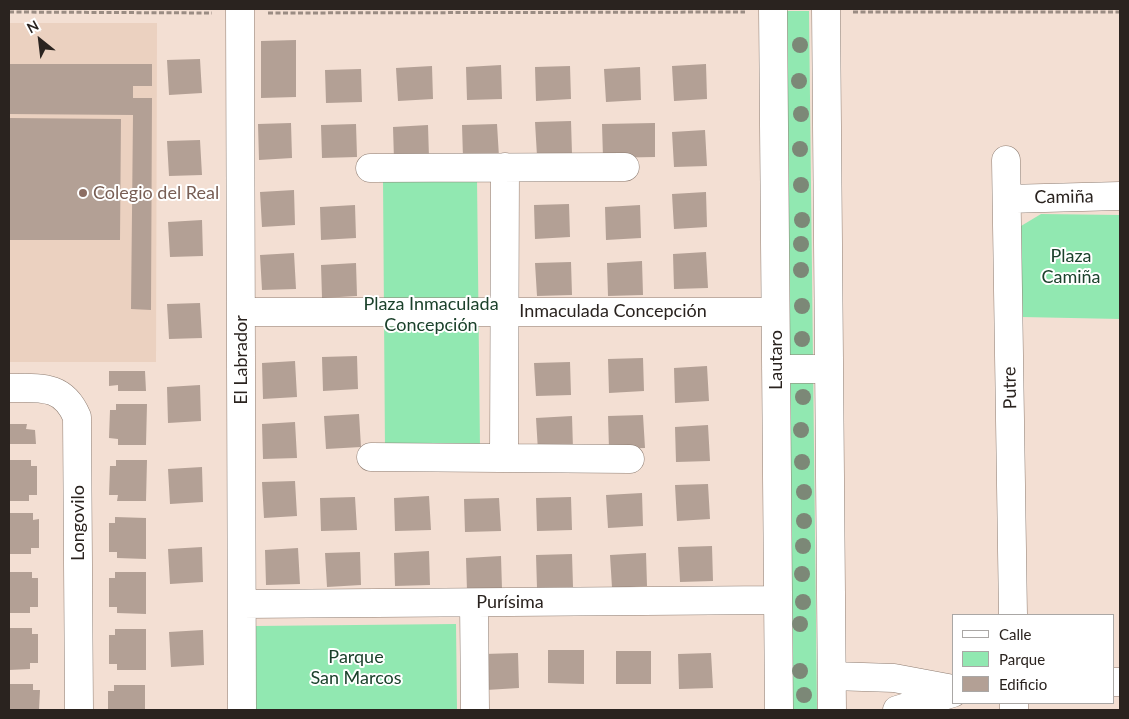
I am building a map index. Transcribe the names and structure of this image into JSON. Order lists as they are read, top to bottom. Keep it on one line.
{"streets":{"street":["Camiña","Inmaculada Concepción","El Labrador","Lautaro","Putre","Longovilo","Purísima"]},"crossings":[["Camiña","Putre"],["Inmaculada Concepción","El Labrador"],["Inmaculada Concepción","Lautaro"],["El Labrador","Purísima"],["Lautaro","Purísima"]],"parks":["Plaza Camiña","Plaza Inmaculada Concepción","Parque San Marcos"],"places":["Colegio del Real"],"legend":["Calle","Parque","Edificio"],"north":"top left"}
